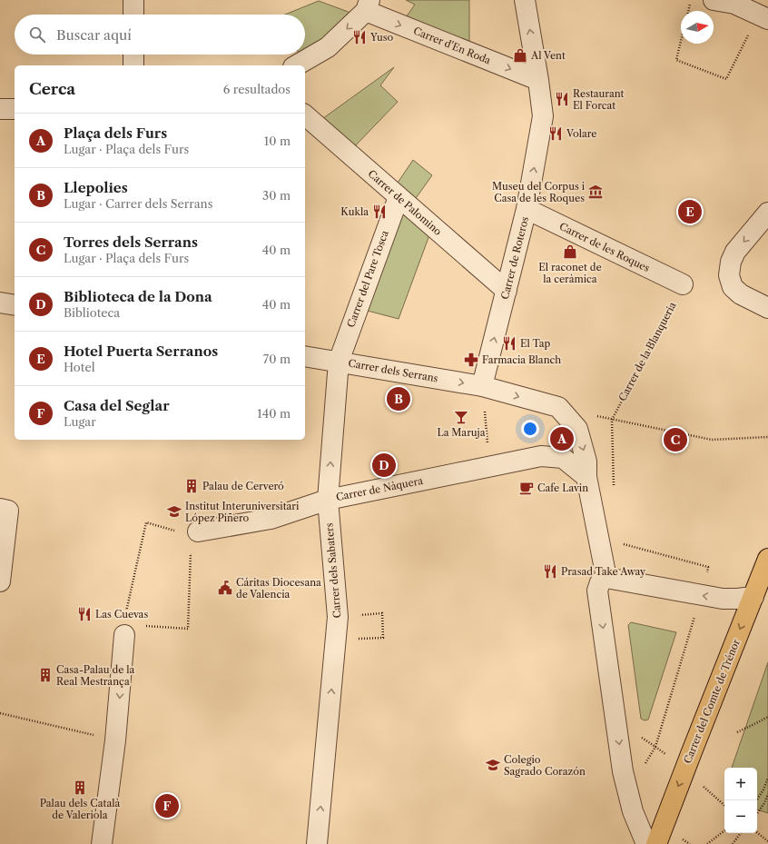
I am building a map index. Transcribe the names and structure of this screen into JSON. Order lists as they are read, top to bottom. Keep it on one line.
{"streets":{"main road":["Carrer del Comte de Trénor"],"street":["Carrer d'En Roda","Carrer de Palomino","Carrer de les Roques","Carrer de Roteros","Carrer del Pare Tosca","Carrer dels Serrans","Carrer de Nàquera","Carrer dels Sabaters"],"path":["Carrer de la Blanqueria"]},"crossings":[["Carrer d'En Roda","Carrer de Roteros"],["Carrer de Palomino","Carrer de Roteros"],["Carrer de Palomino","Carrer del Pare Tosca"],["Carrer de les Roques","Carrer de Roteros"],["Carrer de les Roques","Carrer de la Blanqueria"],["Carrer de Roteros","Carrer dels Serrans"],["Carrer del Pare Tosca","Carrer dels Serrans"],["Carrer del Pare Tosca","Carrer dels Sabaters"],["Carrer dels Serrans","Carrer de Nàquera"],["Carrer dels Serrans","Carrer dels Sabaters"],["Carrer de Nàquera","Carrer dels Sabaters"]],"one_way":["Carrer d'En Roda","Carrer de Roteros","Carrer dels Serrans","Carrer dels Sabaters","Carrer del Comte de Trénor"],"places":{"restaurant":["Yuso","Restaurant El Forcat","Volare","Kukla","El Tap","Prasad Take Away","Las Cuevas"],"shop":["Al Vent","El raconet de la ceràmica"],"museum":["Museu del Corpus i Casa de les Roques"],"pharmacy":["Farmacia Blanch"],"bar":["La Maruja"],"building":["Palau de Cerveró","Casa-Palau de la Real Mestrança","Palau dels Català de Valeriola"],"cafe":["Cafe Lavin"],"school or university":["Institut Interuniversitari López Piñero","Colegio Sagrado Corazón"],"public building":["Cáritas Diocesana de Valencia"]},"north":"right","page":{"search":"Buscar aquí","heading":["Cerca","6 resultados"],"list":[{"mark":"A","name":"Plaça dels Furs","note":"Lugar · Plaça dels Furs","value":"10 m"},{"mark":"B","name":"Llepolies","note":"Lugar · Carrer dels Serrans","value":"30 m"},{"mark":"C","name":"Torres dels Serrans","note":"Lugar · Plaça dels Furs","value":"40 m"},{"mark":"D","name":"Biblioteca de la Dona","note":"Biblioteca","value":"40 m"},{"mark":"E","name":"Hotel Puerta Serranos","note":"Hotel","value":"70 m"},{"mark":"F","name":"Casa del Seglar","note":"Lugar","value":"140 m"}],"pins":["E","B","A","C","D","F"],"map_buttons":["+","−"]}}
